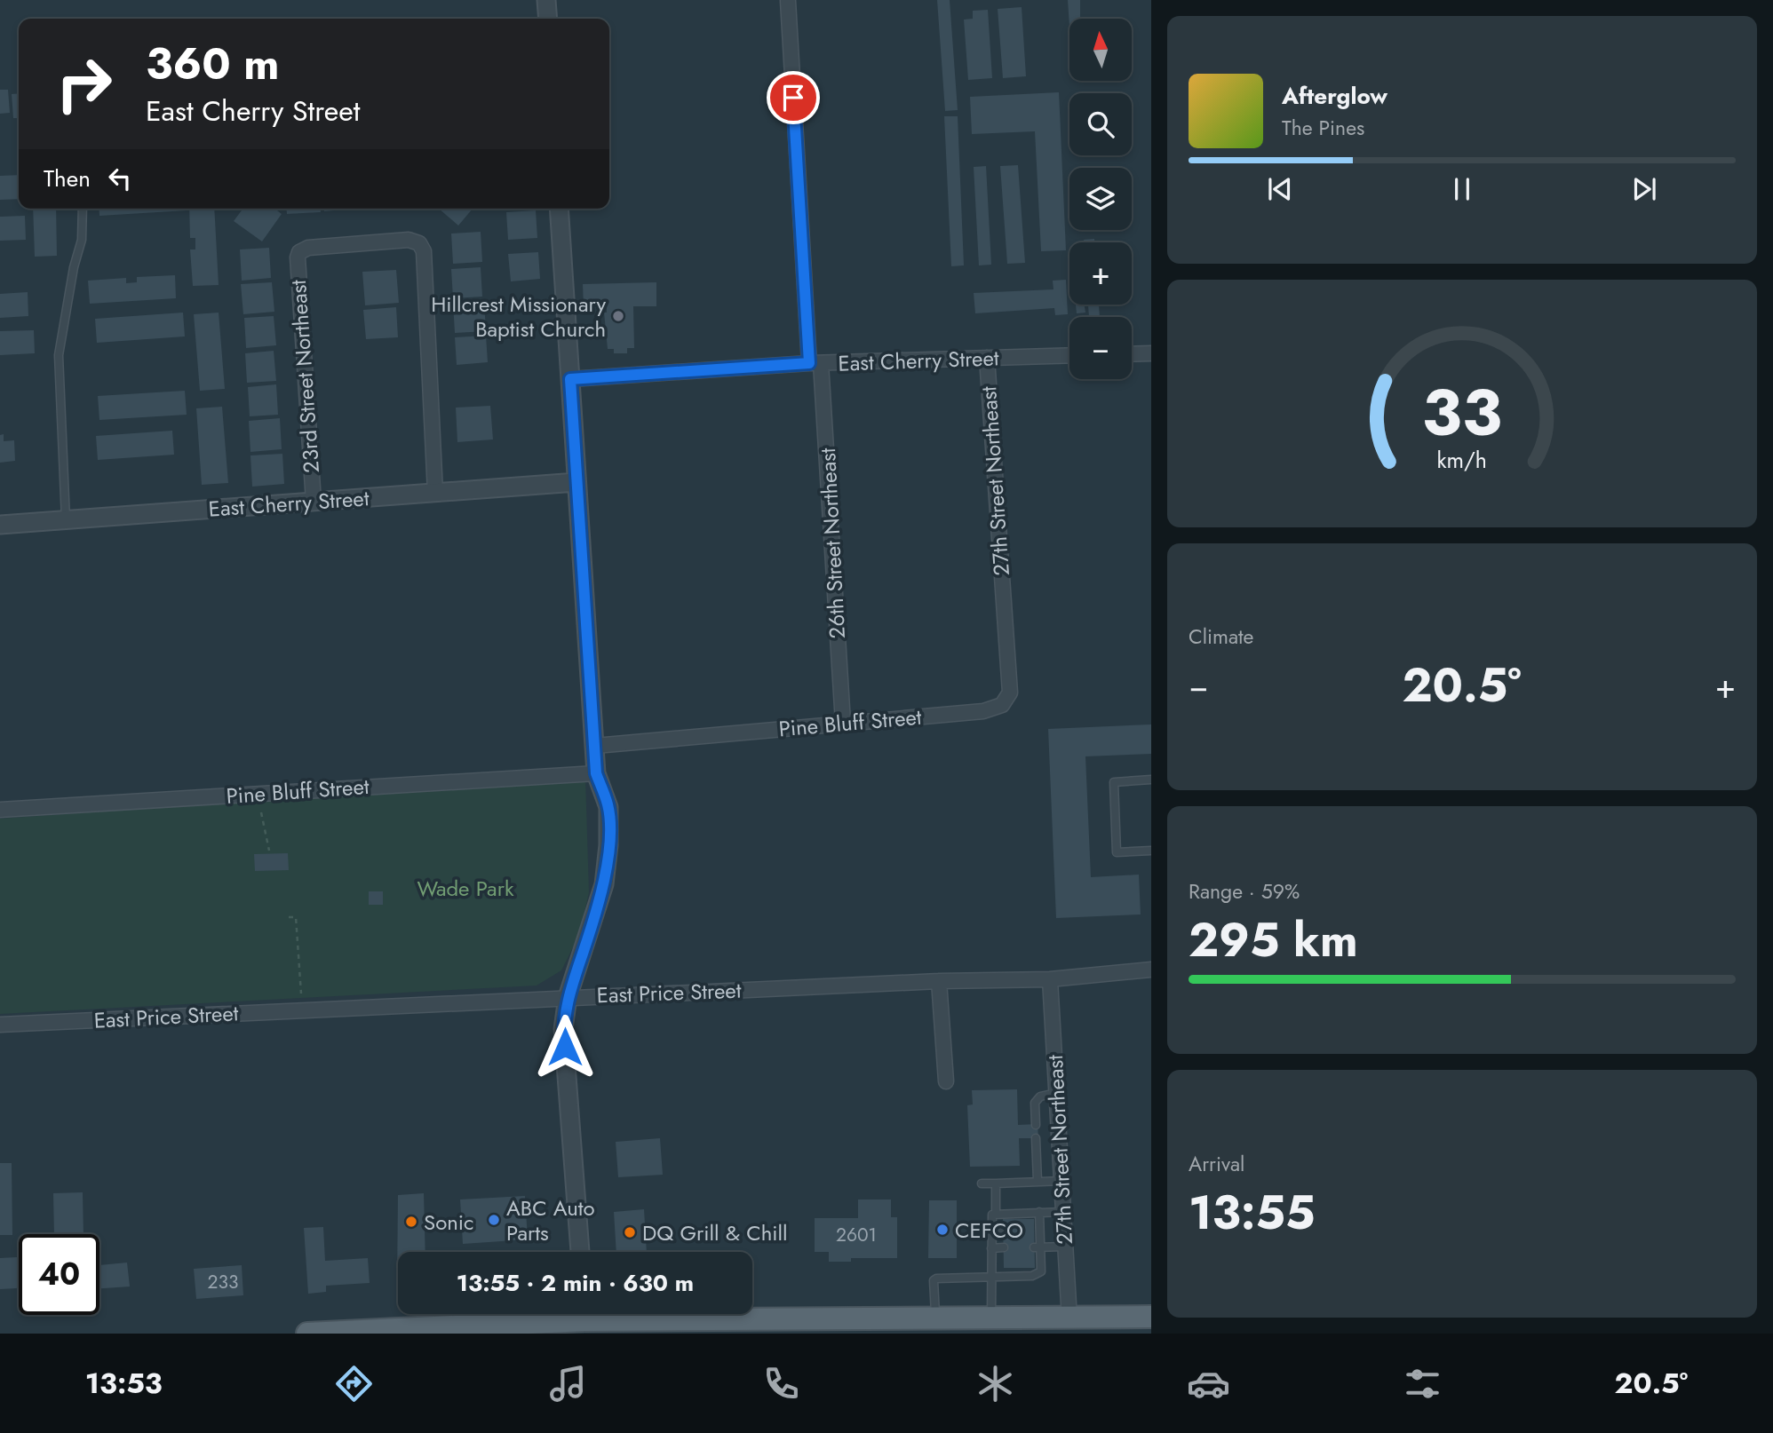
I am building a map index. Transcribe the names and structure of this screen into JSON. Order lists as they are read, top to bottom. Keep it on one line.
{"streets":{"street":["East Cherry Street","23rd Street Northeast","27th Street Northeast","26th Street Northeast","Pine Bluff Street","East Price Street"]},"crossings":[["East Cherry Street","23rd Street Northeast"],["East Cherry Street","27th Street Northeast"],["East Cherry Street","26th Street Northeast"],["27th Street Northeast","Pine Bluff Street"],["27th Street Northeast","East Price Street"],["26th Street Northeast","Pine Bluff Street"]],"parks":["Wade Park"],"places":["Hillcrest Missionary Baptist Church","ABC Auto Parts","Sonic","CEFCO","DQ Grill & Chill"],"house_numbers":["2601","233"],"north":"top","page":{"map_buttons":["+","−"],"turn":["360 m","East Cherry Street"],"song":["Afterglow","The Pines"],"then":"Then","tile":["Climate",["Range · 59%","295 km"],["Arrival","13:55"]],"heat":["−","20.5°","+"],"limit":"40","trip":"13:55 · 2 min · 630 m","tabs":["13:53","20.5°"],"gauge":["33","km/h"]}}
